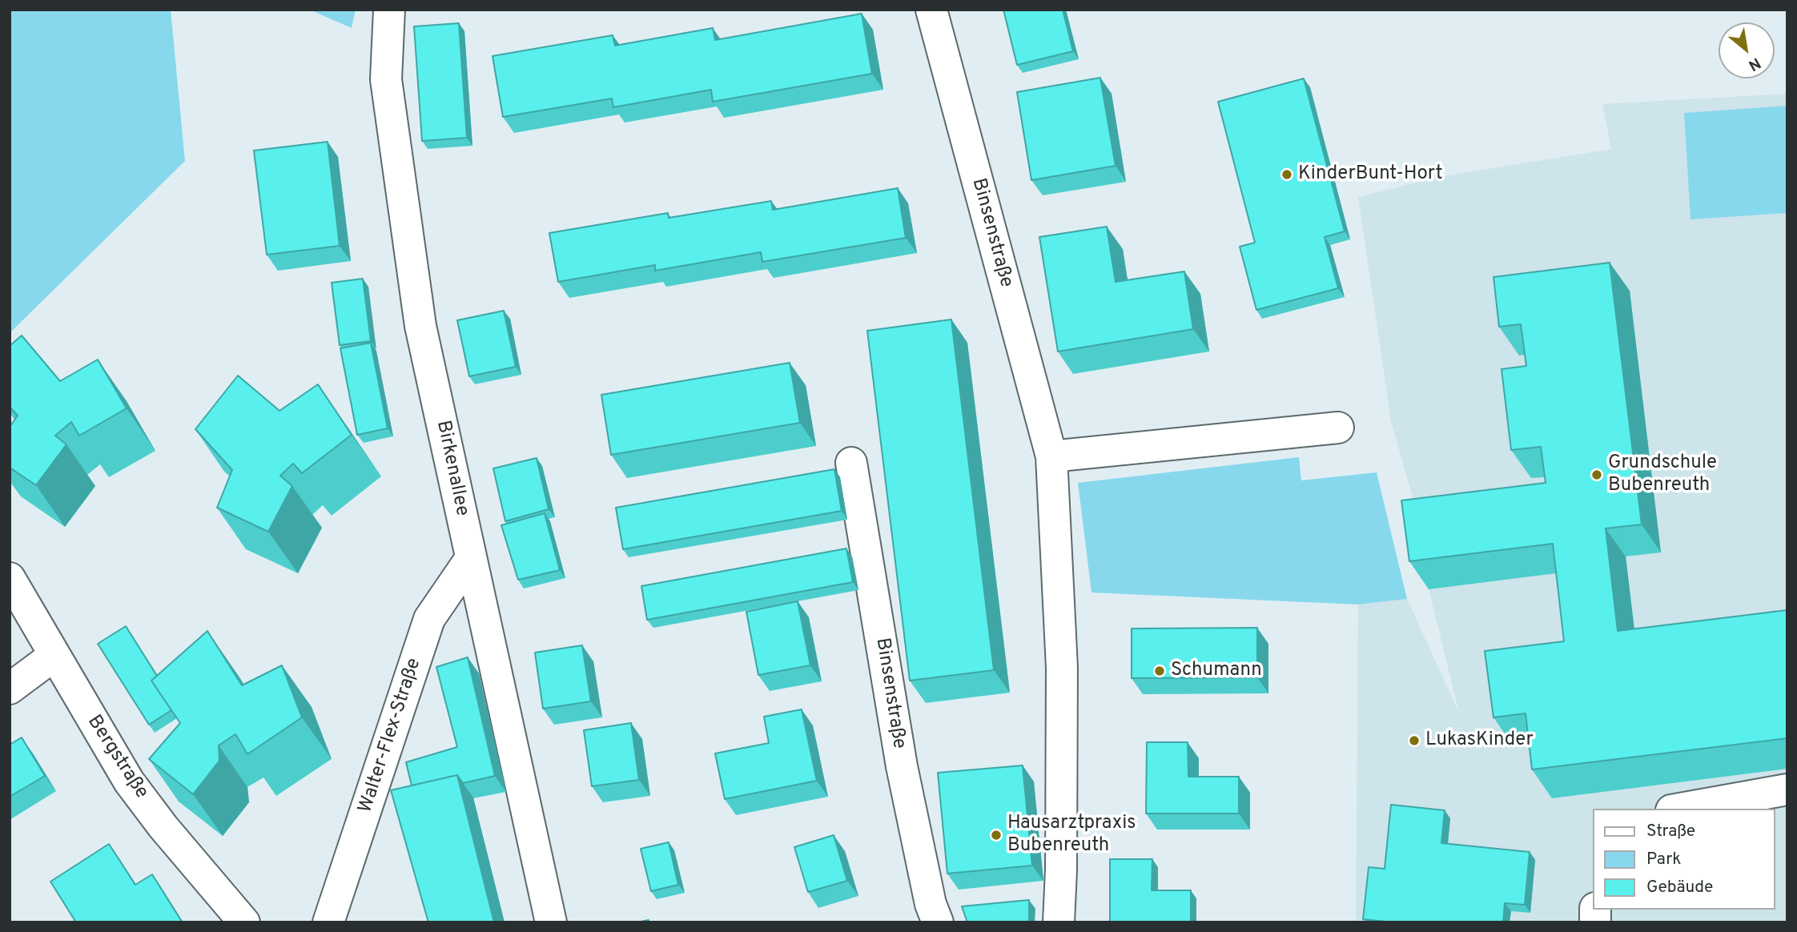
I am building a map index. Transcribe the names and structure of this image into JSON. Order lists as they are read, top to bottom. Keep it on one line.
{"streets":{"street":["Binsenstraße","Birkenallee","Walter-Flex-Straße","Bergstraße"]},"crossings":[["Birkenallee","Walter-Flex-Straße"]],"places":["KinderBunt-Hort","Grundschule Bubenreuth","Schumann","LukasKinder","Hausarztpraxis Bubenreuth"],"legend":["Straße","Park","Gebäude"],"north":"bottom right"}
